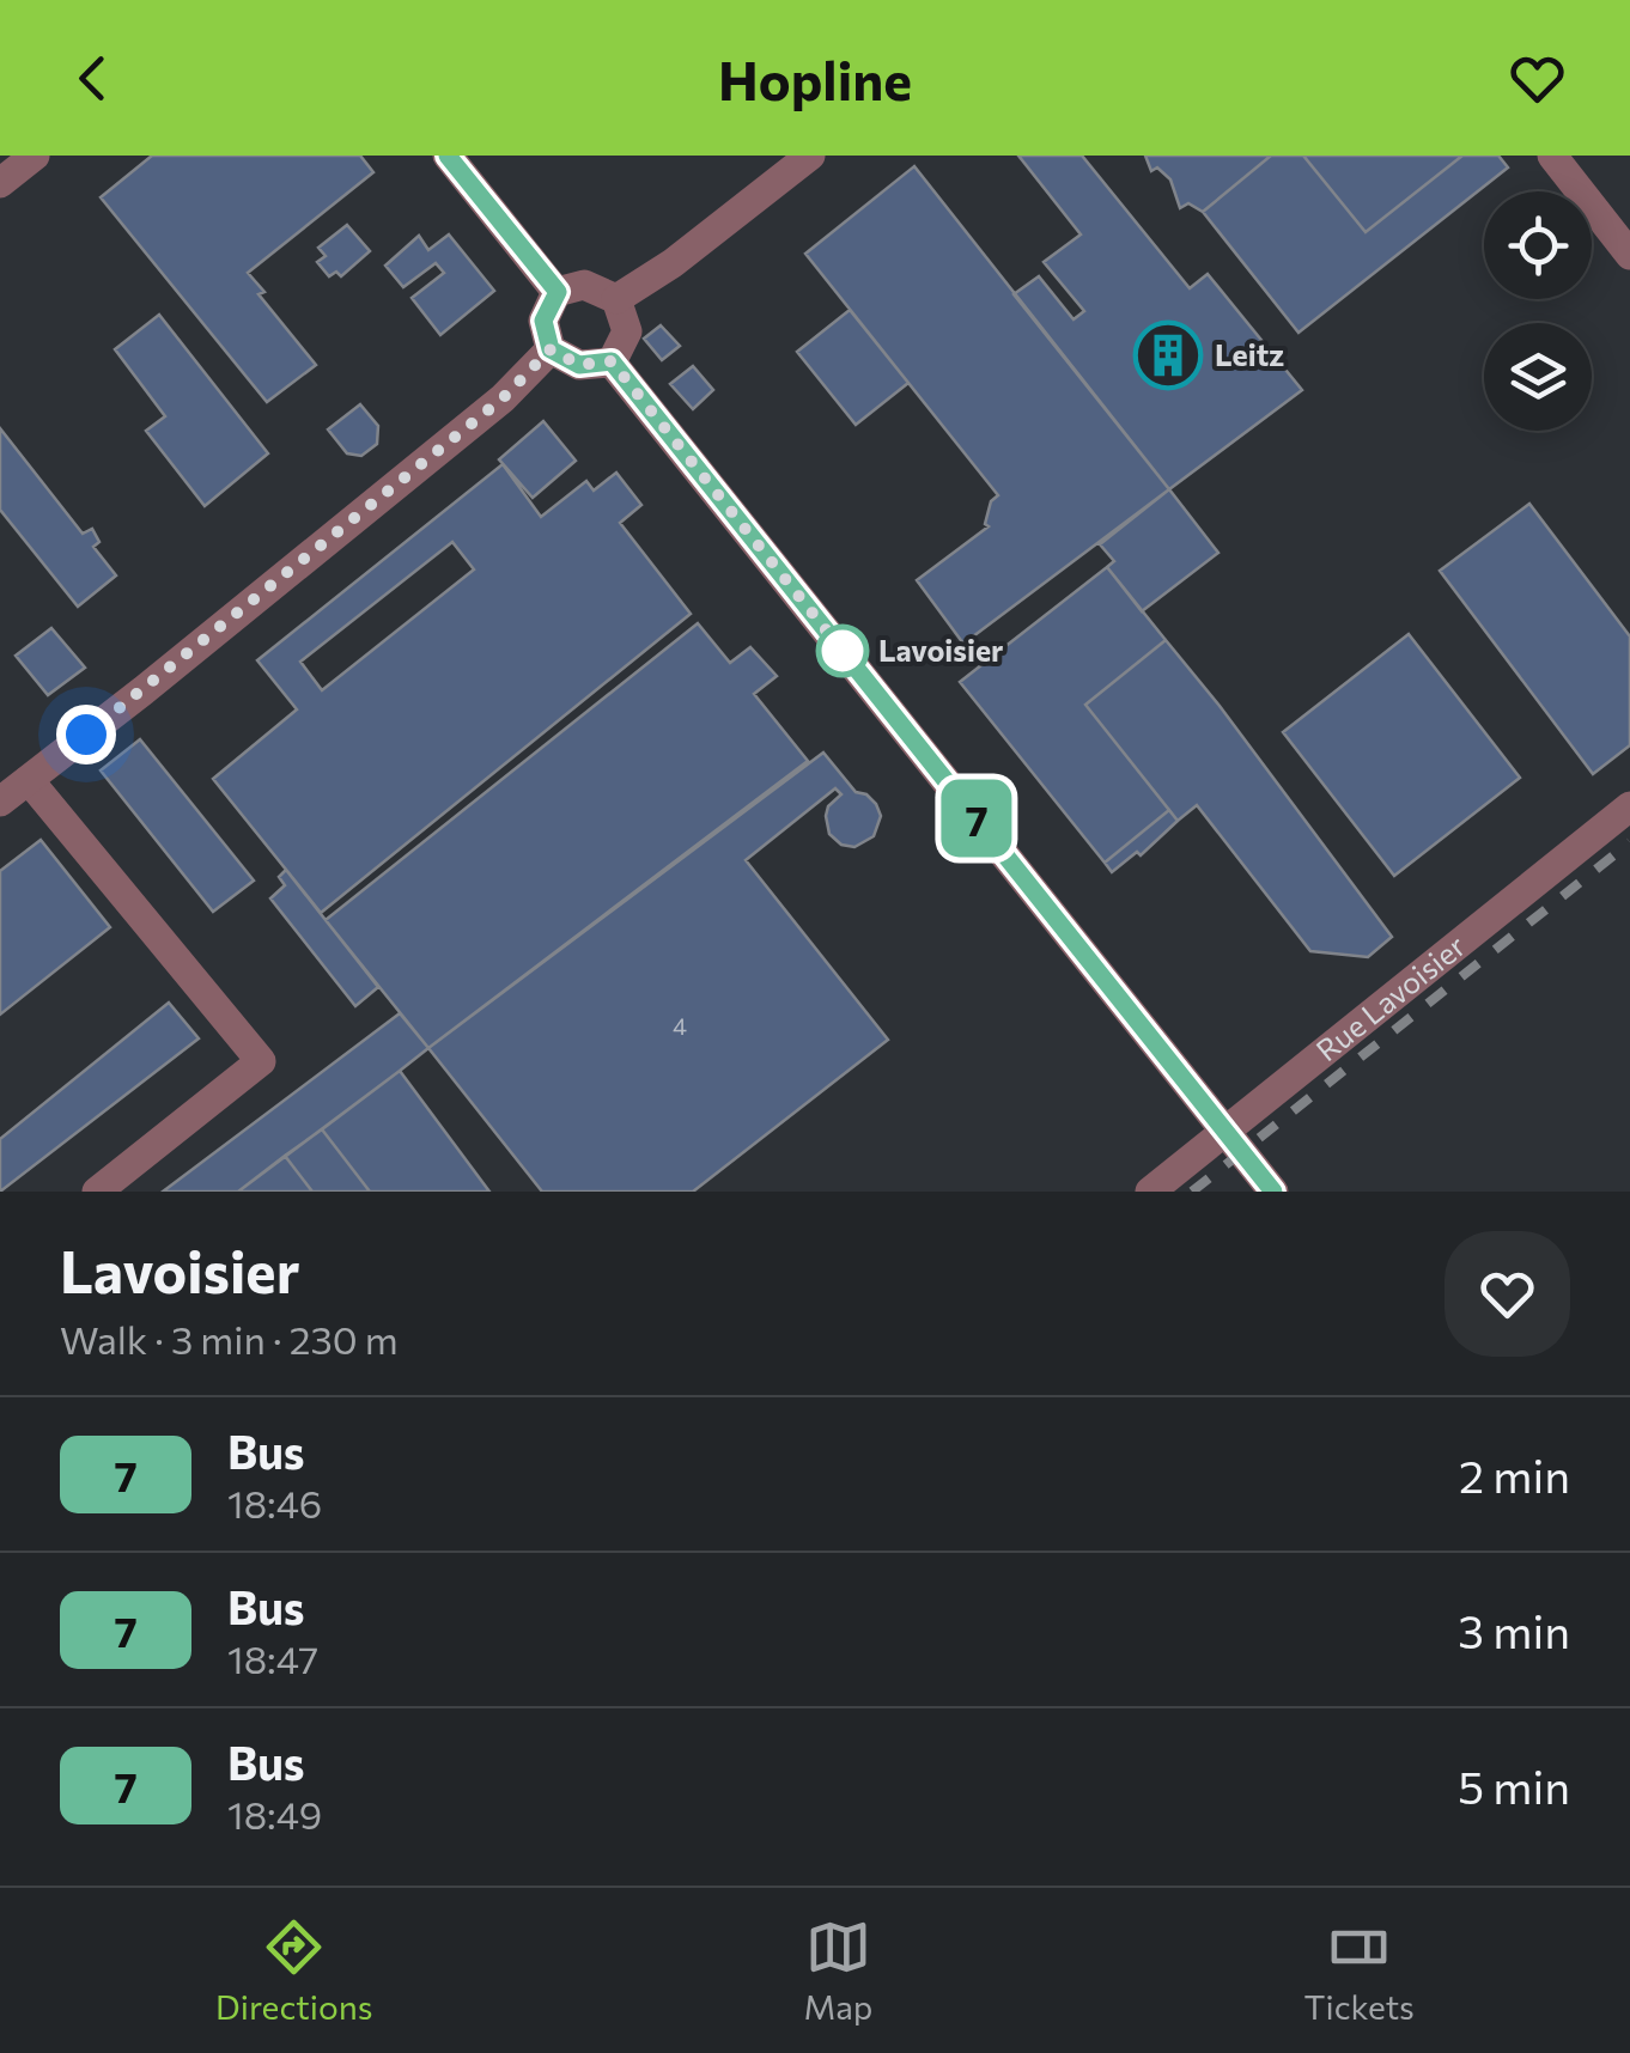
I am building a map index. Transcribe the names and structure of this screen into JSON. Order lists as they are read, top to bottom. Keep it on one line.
{"streets":{"street":["Rue Lavoisier"]},"places":{"building":["Leitz"],"other":["Lavoisier"]},"lines":["bus line 7"],"house_numbers":["4"],"page":{"header":"Hopline","on_map":"7","heading":["Lavoisier","Walk · 3 min · 230 m"],"list":[{"mark":"7","name":"Bus","note":"18:46","value":"2 min"},{"mark":"7","name":"Bus","note":"18:47","value":"3 min"},{"mark":"7","name":"Bus","note":"18:49","value":"5 min"}],"tabs":["Directions","Map","Tickets"]}}
